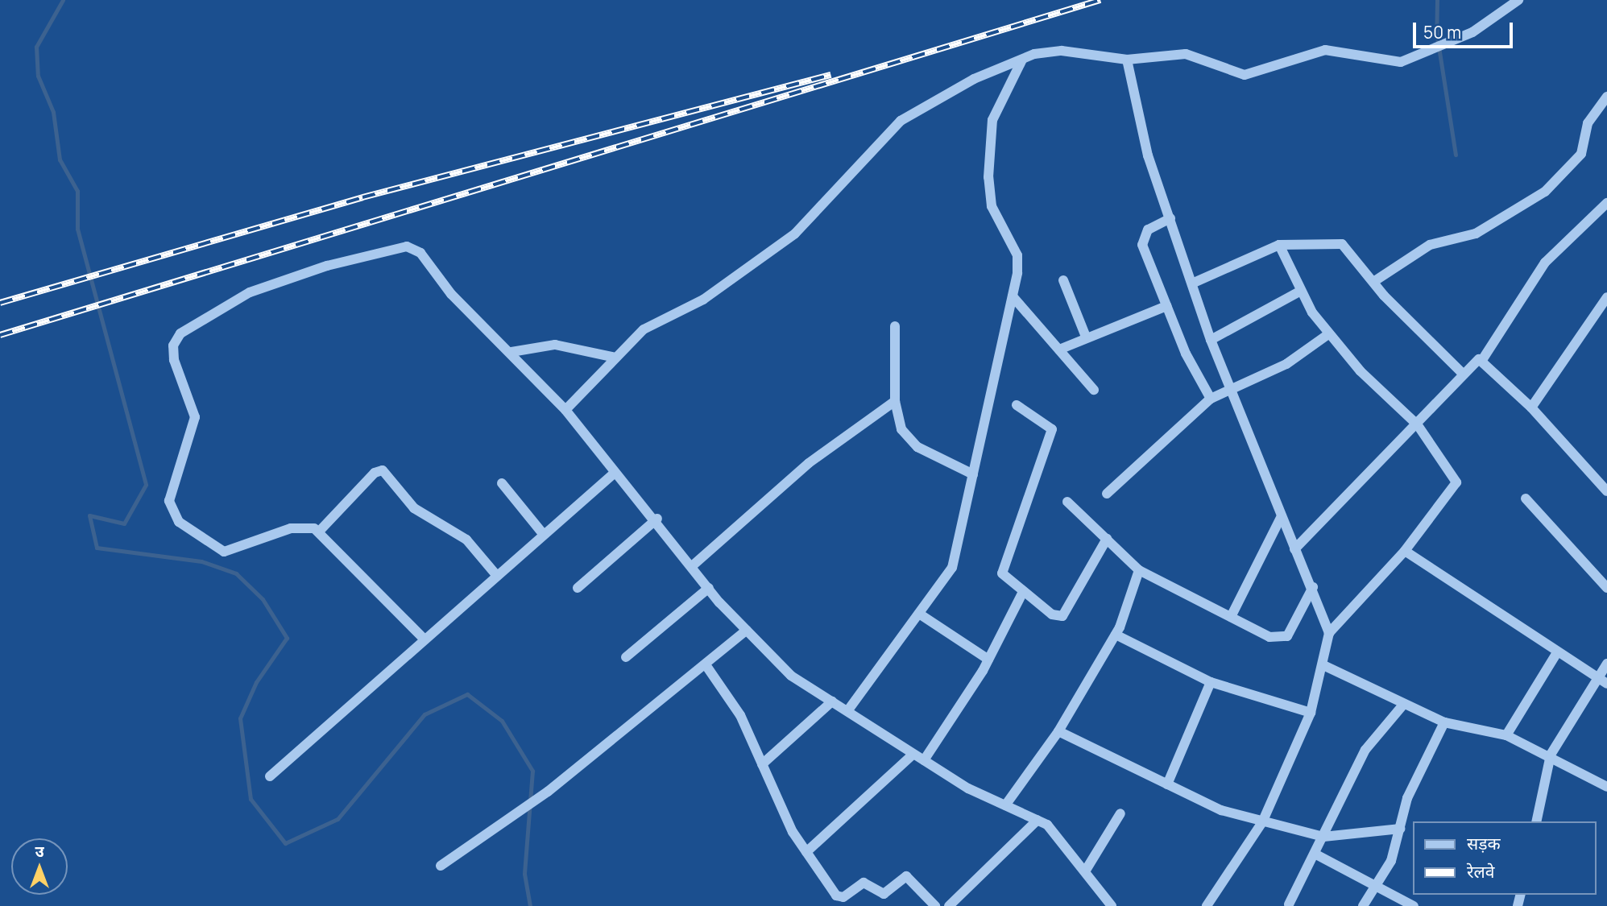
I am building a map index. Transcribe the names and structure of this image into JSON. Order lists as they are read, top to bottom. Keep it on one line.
{"legend":["सड़क","रेलवे"],"scale_bar":"50 m","north":"top"}
